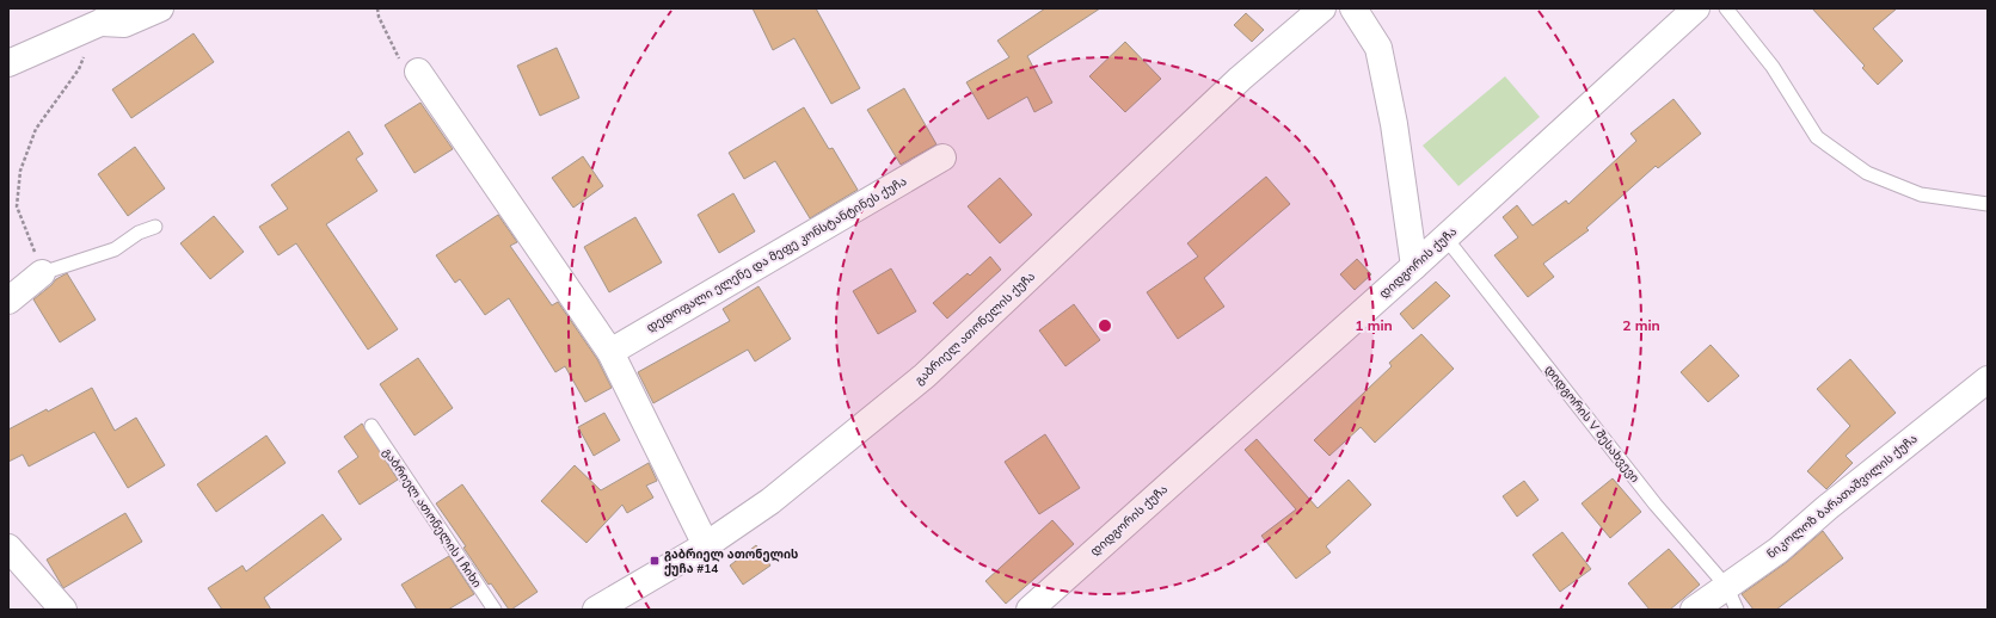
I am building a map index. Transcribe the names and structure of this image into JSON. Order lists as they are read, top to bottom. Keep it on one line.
{"streets":{"street":["დედოფალი ელენე და მეფე კონსტანტინეს ქუჩა","დიდგორის ქუჩა","გაბრიელ ათონელის ქუჩა","ნიკოლოზ ბარათაშვილის ქუჩა"],"lane":["დიდგორის V შესახვევი","გაბრიელ ათონელის I ჩიხი"]},"crossings":[["დიდგორის ქუჩა","დიდგორის V შესახვევი"],["დიდგორის V შესახვევი","ნიკოლოზ ბარათაშვილის ქუჩა"]],"places":{"transit":["გაბრიელ ათონელის ქუჩა #14"]},"rings":["1 min","2 min"]}
